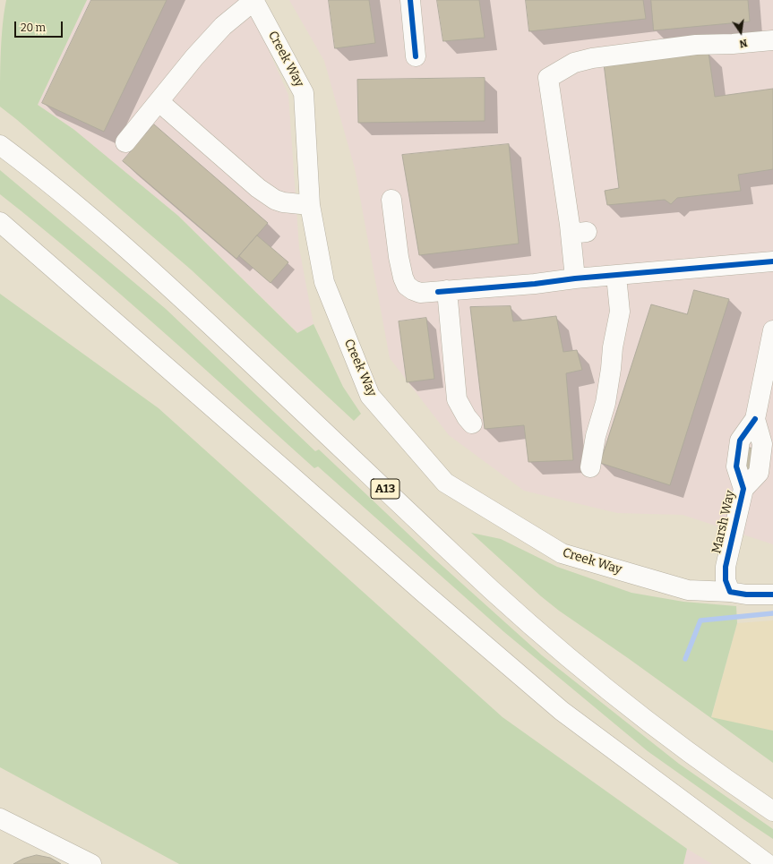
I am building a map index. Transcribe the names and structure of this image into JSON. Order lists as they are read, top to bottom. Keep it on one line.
{"streets":{"main road":["Creek Way","A13","Marsh Way"]},"crossings":[["Creek Way","Marsh Way"]],"scale_bar":"20 m","north":"bottom"}
